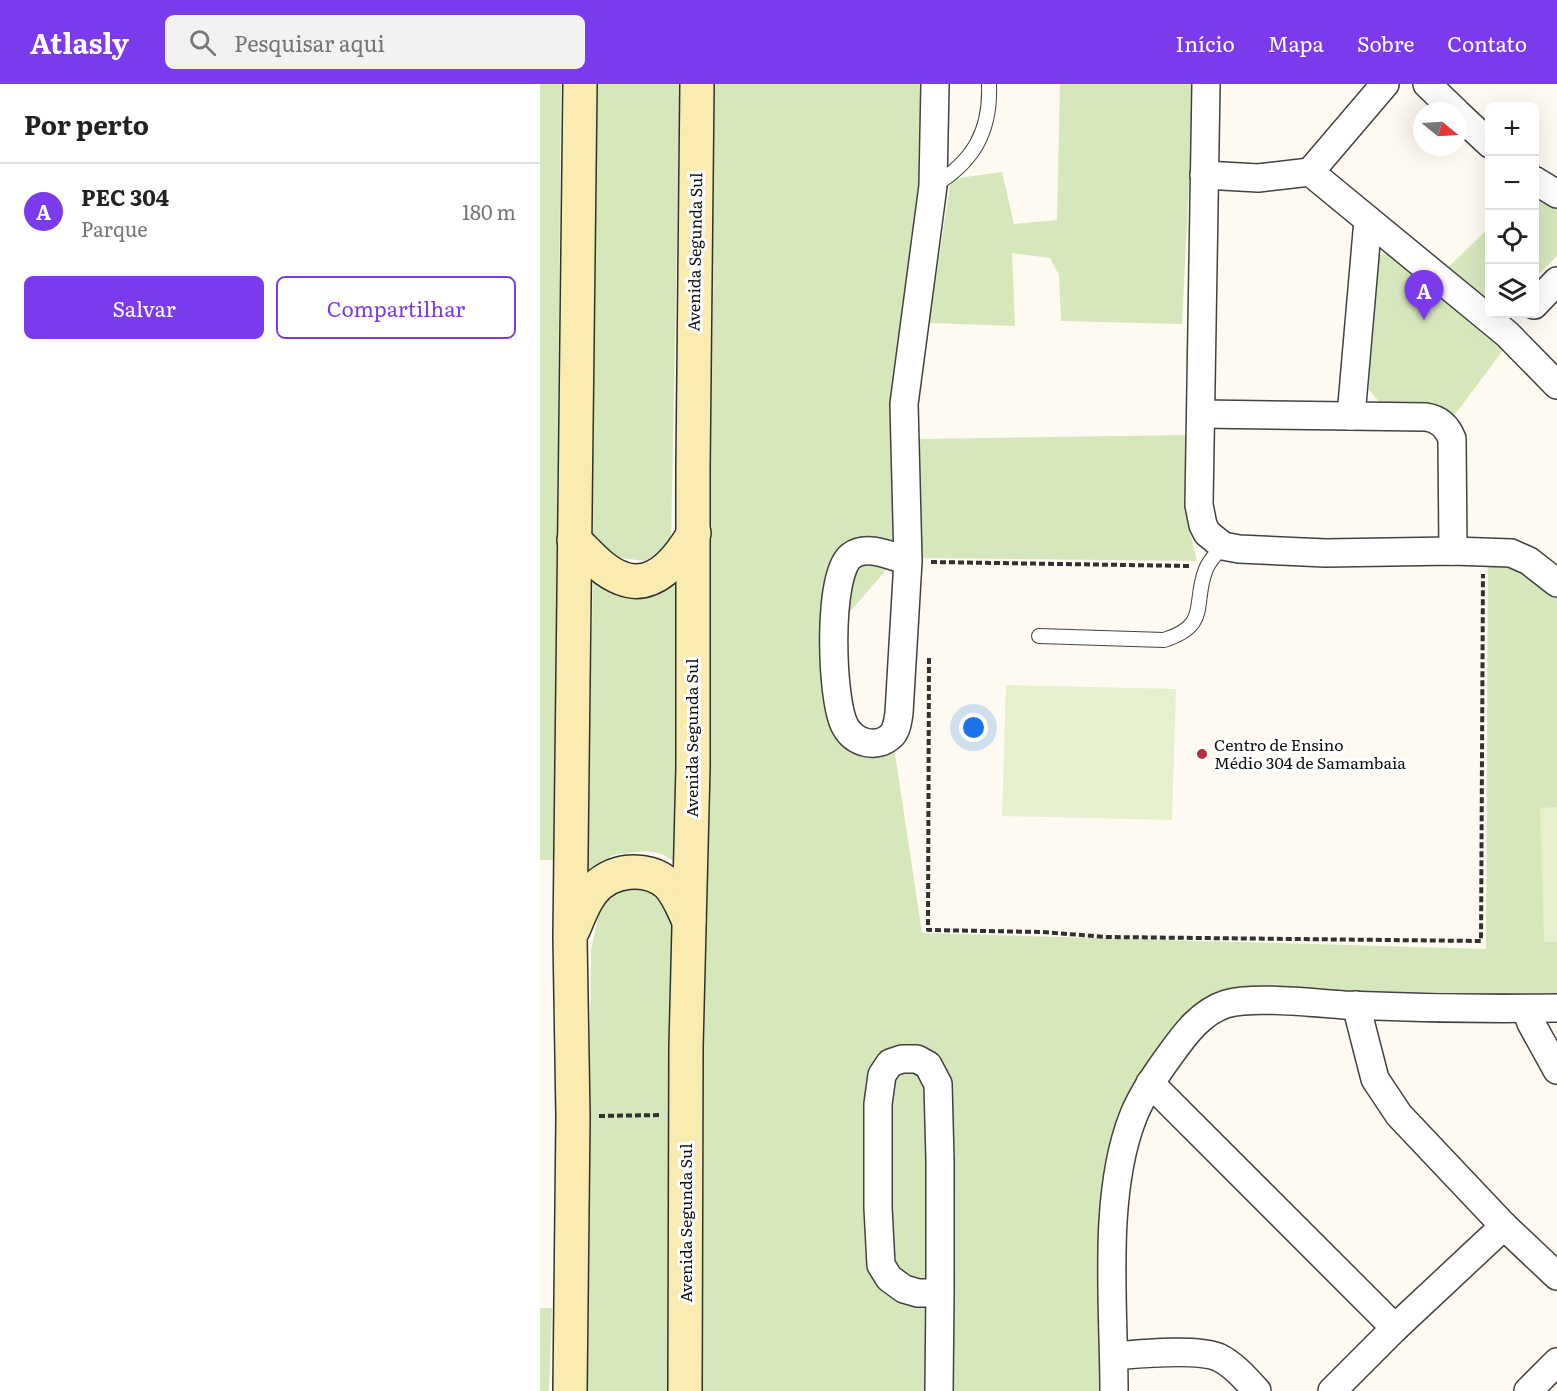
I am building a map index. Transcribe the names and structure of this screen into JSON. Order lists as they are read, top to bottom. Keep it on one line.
{"streets":{"main road":["Avenida Segunda Sul"]},"places":["Centro de Ensino Médio 304 de Samambaia"],"north":"right","page":{"header":"Atlasly","search":"Pesquisar aqui","nav":["Início","Mapa","Sobre","Contato"],"heading":"Por perto","map_buttons":["+","−"],"list":[{"mark":"A","name":"PEC 304","note":"Parque","value":"180 m"}],"buttons":["Salvar","Compartilhar"],"pins":"A"}}
